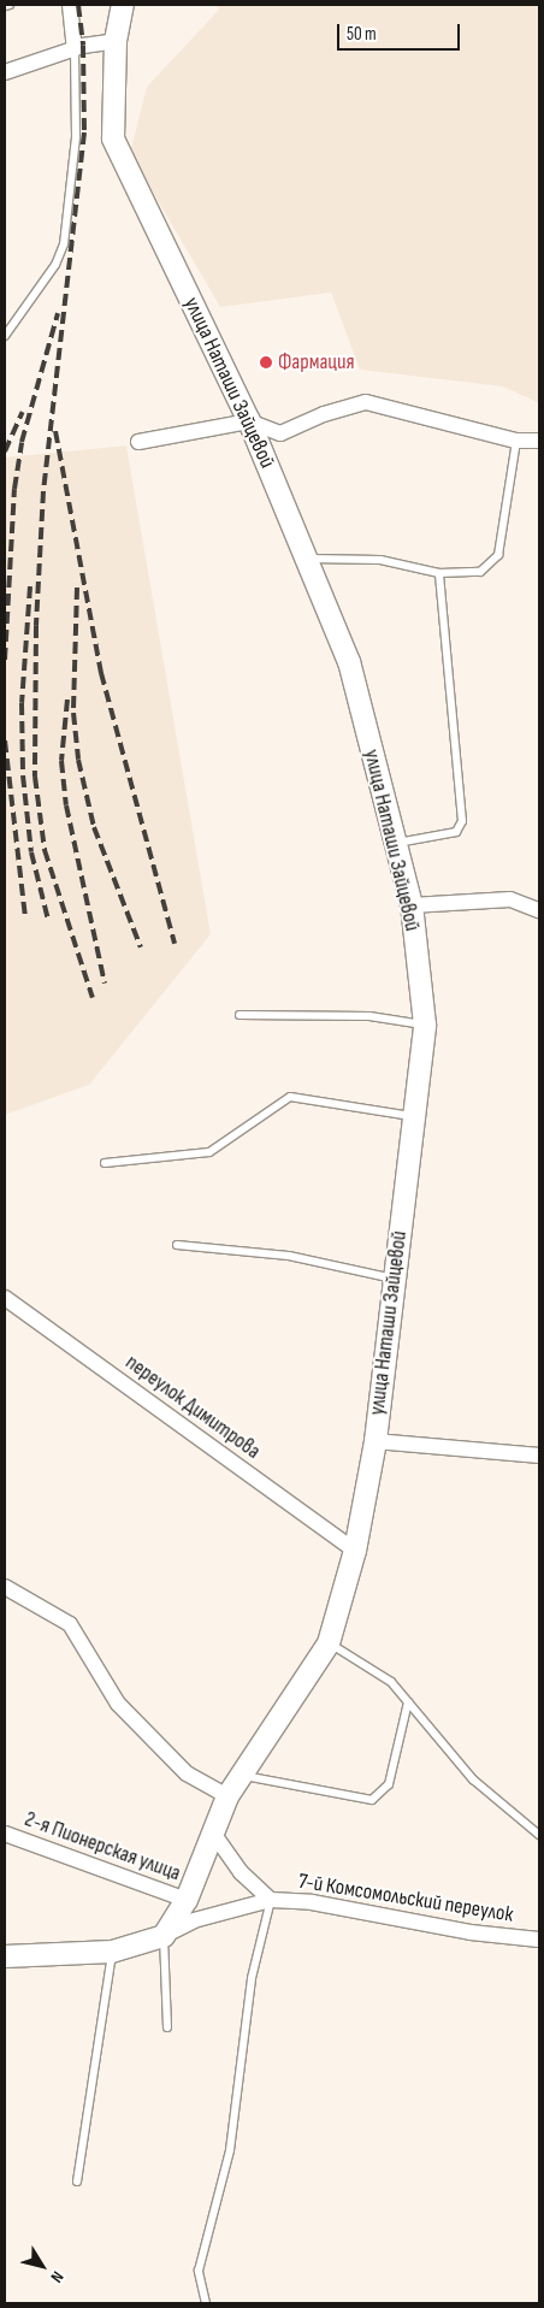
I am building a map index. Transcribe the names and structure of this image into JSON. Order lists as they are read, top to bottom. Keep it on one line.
{"streets":{"street":["улица Наташи Зайцевой","переулок Димитрова","2-я Пионерская улица","7-й Комсомольский переулок"]},"crossings":[["улица Наташи Зайцевой","переулок Димитрова"],["улица Наташи Зайцевой","2-я Пионерская улица"],["улица Наташи Зайцевой","7-й Комсомольский переулок"]],"places":["Фармация"],"scale_bar":"50 m","north":"bottom right"}
